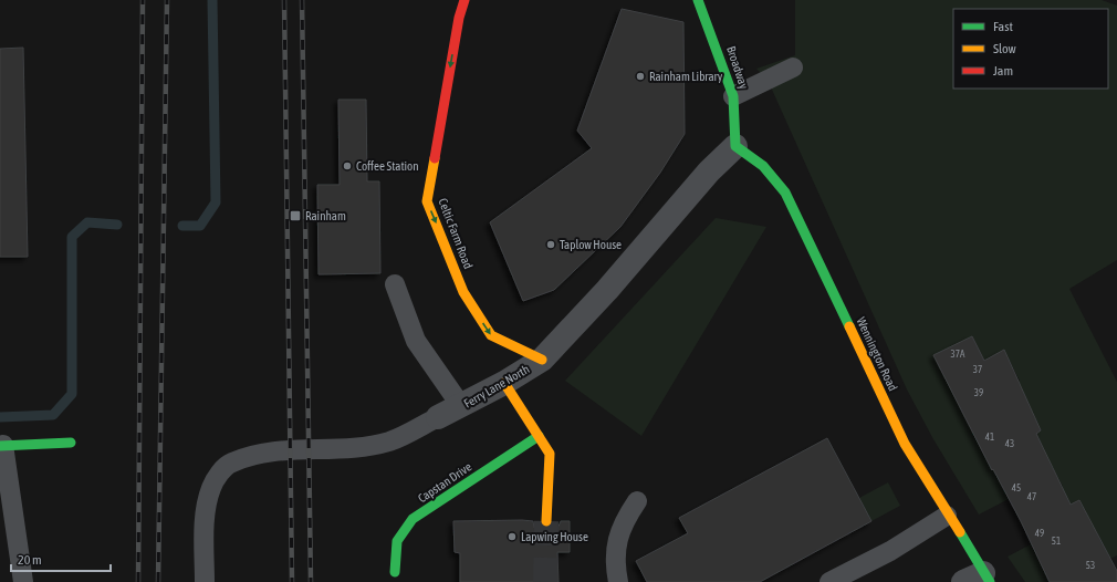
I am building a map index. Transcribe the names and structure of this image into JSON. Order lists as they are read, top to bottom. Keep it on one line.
{"streets":{"street":["Broadway","Celtic Farm Road","Wennington Road","Ferry Lane North","Capstan Drive"]},"crossings":[["Broadway","Wennington Road"],["Broadway","Ferry Lane North"],["Celtic Farm Road","Ferry Lane North"],["Wennington Road","Ferry Lane North"]],"one_way":["Celtic Farm Road"],"places":{"other":["Rainham Library","Coffee Station","Taplow House","Lapwing House"],"transit":["Rainham"]},"house_numbers":["37A","37","39","41","43","45","47","49","51","53"],"legend":["Fast","Slow","Jam"],"scale_bar":"20 m"}
